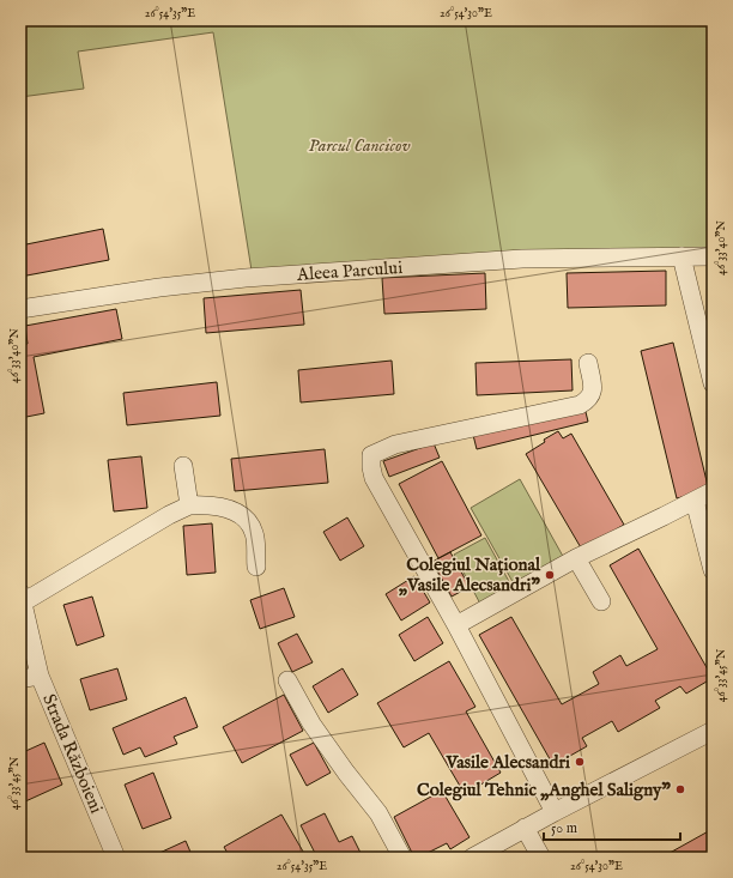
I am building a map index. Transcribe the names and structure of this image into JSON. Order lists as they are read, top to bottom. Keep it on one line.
{"streets":{"street":["Aleea Parcului","Strada Războieni"]},"parks":["Parcul Cancicov"],"places":["Colegiul Național „Vasile Alecsandri”","Vasile Alecsandri","Colegiul Tehnic „Anghel Saligny”"],"scale_bar":"50 m","coordinates":["26°54'35\"E","26°54'30\"E","46°33'40\"N","46°33'45\"N"]}
